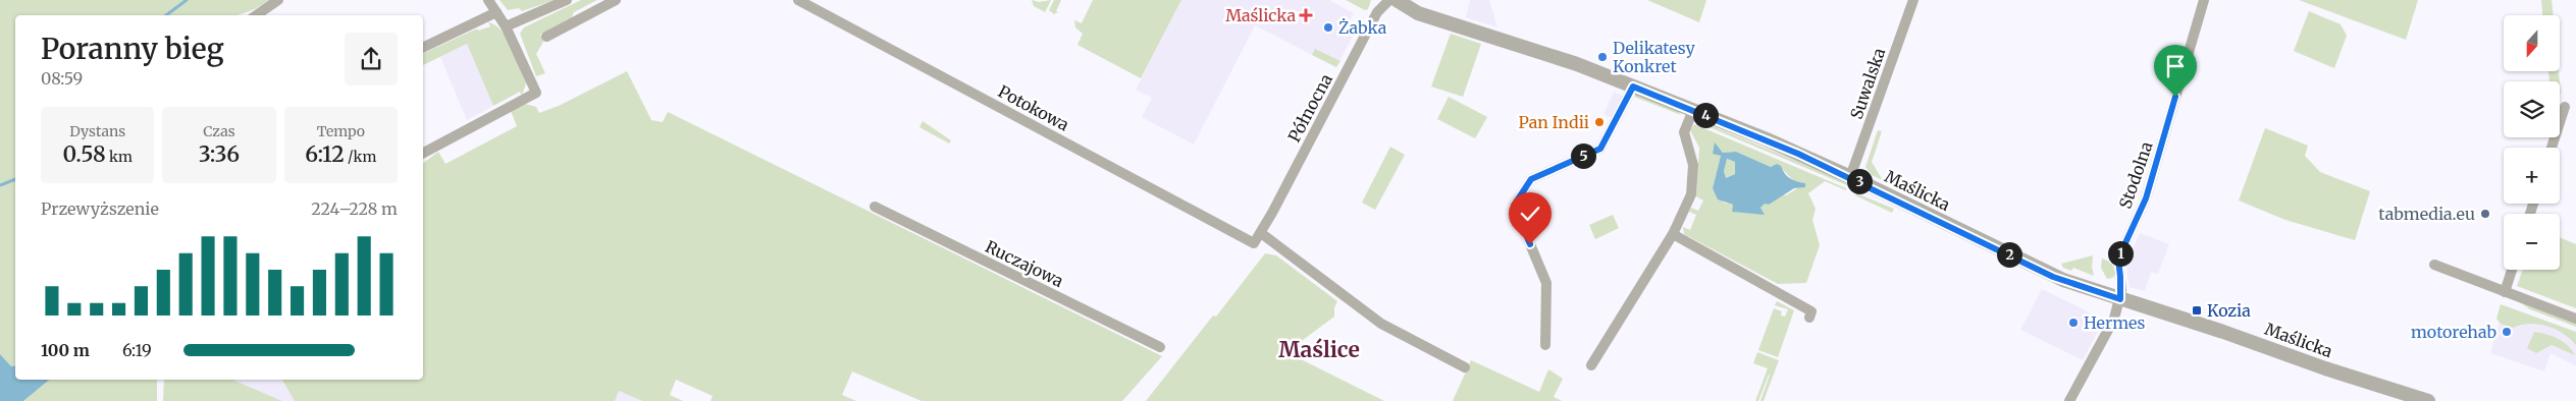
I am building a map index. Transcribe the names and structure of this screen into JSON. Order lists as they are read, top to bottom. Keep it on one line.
{"streets":{"street":["Suwalska","Potokowa","Północna","Stodolna","Maślicka","Ruczajowa"]},"crossings":[["Suwalska","Maślicka"],["Potokowa","Północna"],["Stodolna","Maślicka"]],"districts":["Maślice"],"places":{"health":["Maślicka"],"other":["Żabka","Delikatesy Konkret","Pan Indii","tabmedia.eu","Hermes","motorehab"],"transit":["Kozia"]},"north":"bottom","page":{"map_buttons":["+","−"],"heading":["Poranny bieg","08:59"],"stats":[["Dystans","0.58 km"],["Czas","3:36"],["Tempo","6:12 /km"]],"pins":["4","5","3","1","2"],"chart":["Przewyższenie","224–228 m"],"list":[{"name":"100 m","note":"6:19"}]}}
